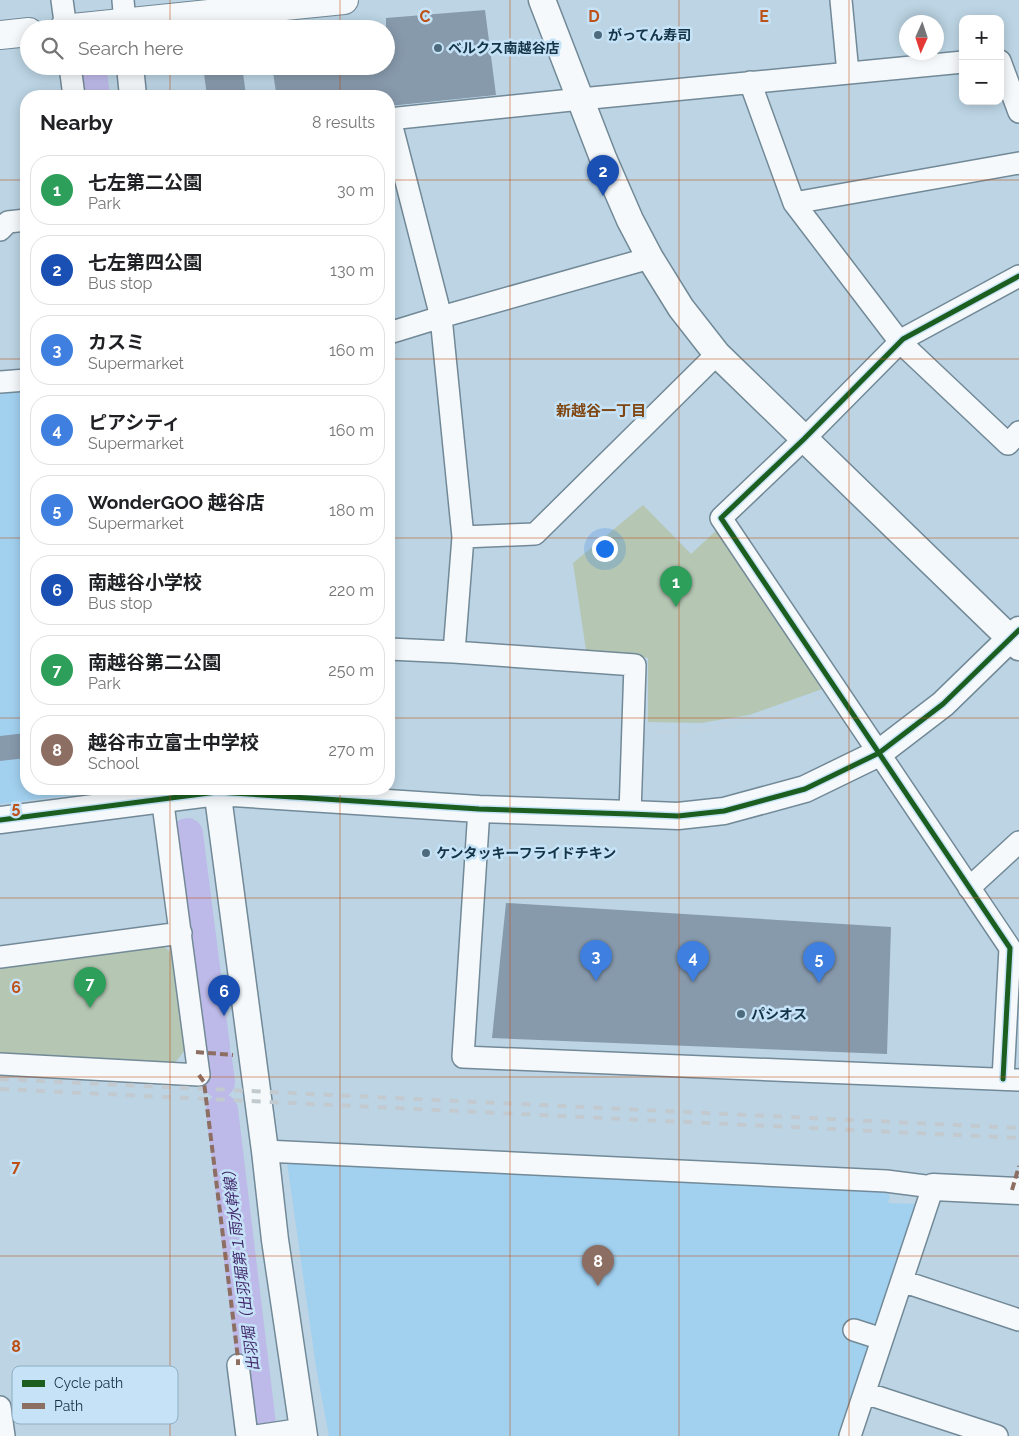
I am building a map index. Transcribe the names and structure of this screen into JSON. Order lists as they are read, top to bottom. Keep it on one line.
{"districts":["新越谷一丁目"],"water":["出羽堀（出羽堀第１雨水幹線）"],"places":["がってん寿司","ベルクス南越谷店","ケンタッキーフライドチキン","パシオス"],"legend":["Cycle path","Path"],"north":"bottom","page":{"map_buttons":["+","−"],"search":"Search here","heading":["Nearby","8 results"],"pins":["2","1","3","4","5","7","6","8"],"list":[{"mark":"1","name":"七左第二公園","note":"Park","value":"30 m"},{"mark":"2","name":"七左第四公園","note":"Bus stop","value":"130 m"},{"mark":"3","name":"カスミ","note":"Supermarket","value":"160 m"},{"mark":"4","name":"ピアシティ","note":"Supermarket","value":"160 m"},{"mark":"5","name":"WonderGOO 越谷店","note":"Supermarket","value":"180 m"},{"mark":"6","name":"南越谷小学校","note":"Bus stop","value":"220 m"},{"mark":"7","name":"南越谷第二公園","note":"Park","value":"250 m"},{"mark":"8","name":"越谷市立富士中学校","note":"School","value":"270 m"}]},"grid":{"columns":["C","D","E"],"rows":["5","6","7","8"]}}
